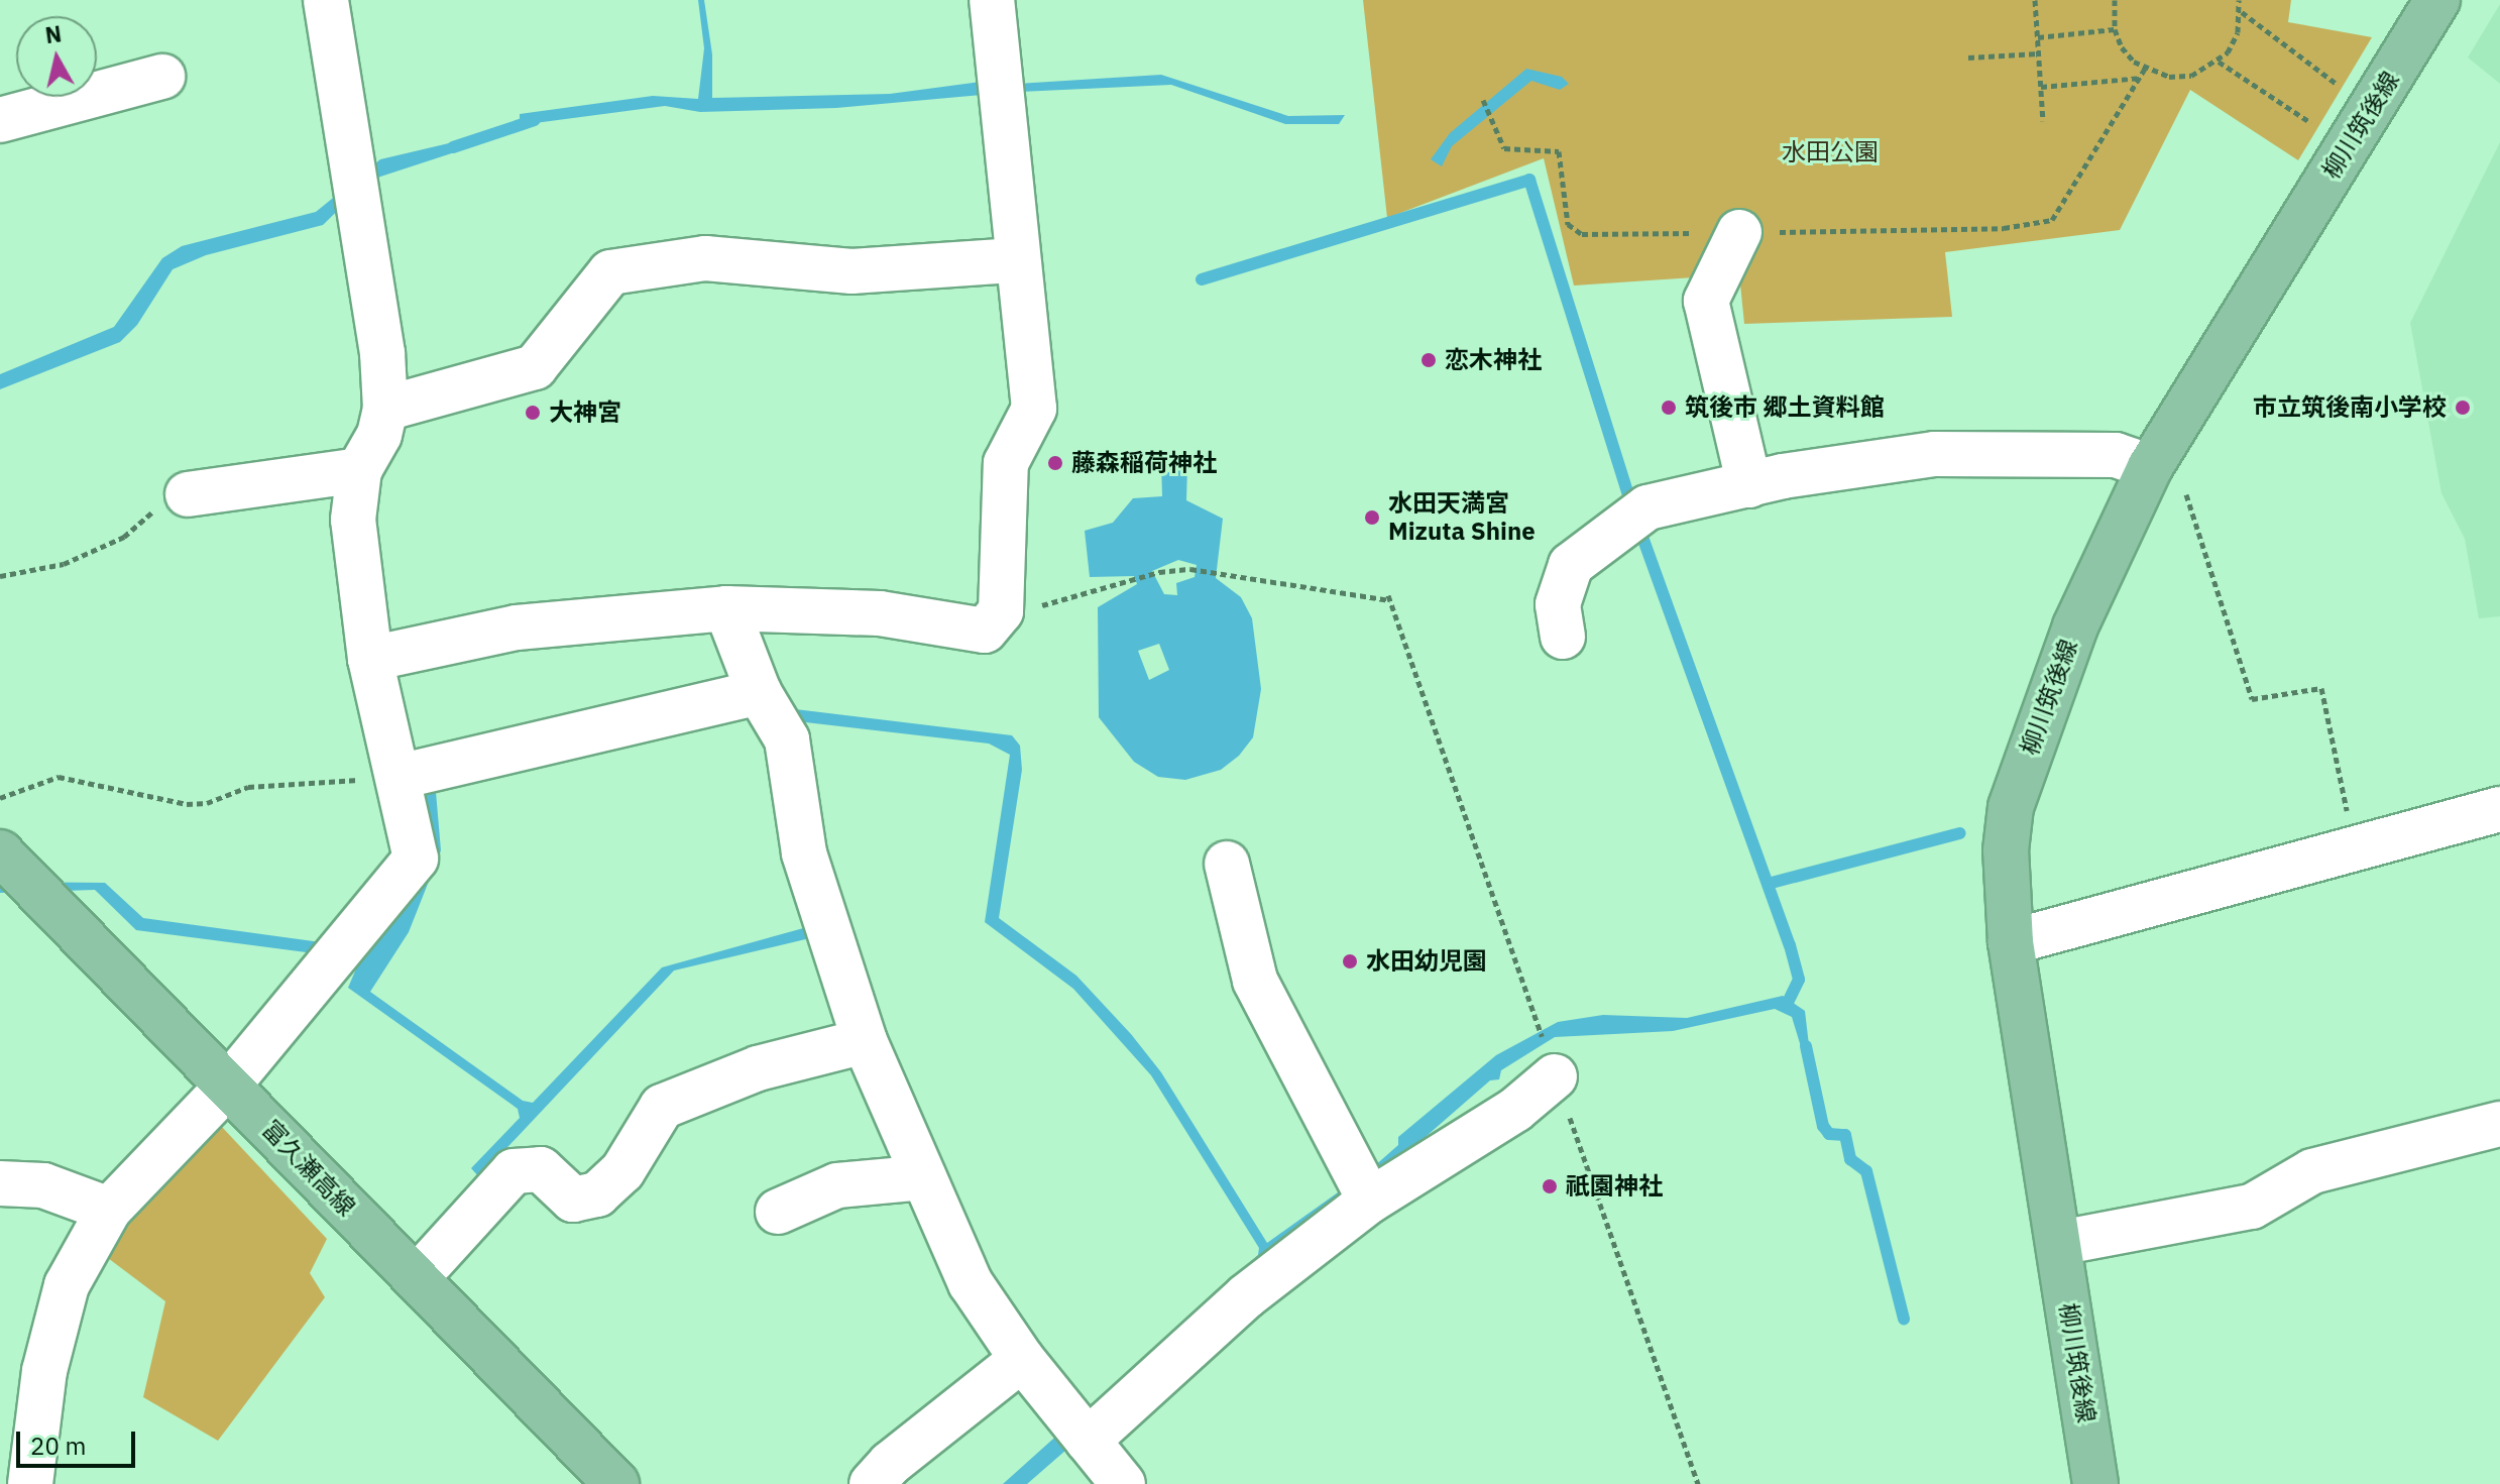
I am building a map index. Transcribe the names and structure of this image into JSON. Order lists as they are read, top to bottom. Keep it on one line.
{"streets":{"main road":["柳川筑後線","富久瀬高線"]},"parks":["水田公園"],"places":["恋木神社","筑後市 郷土資料館","市立筑後南小学校","大神宮","藤森稲荷神社","水田天満宮 Mizuta Shine","水田幼児園","祇園神社"],"scale_bar":"20 m","north":"top"}
